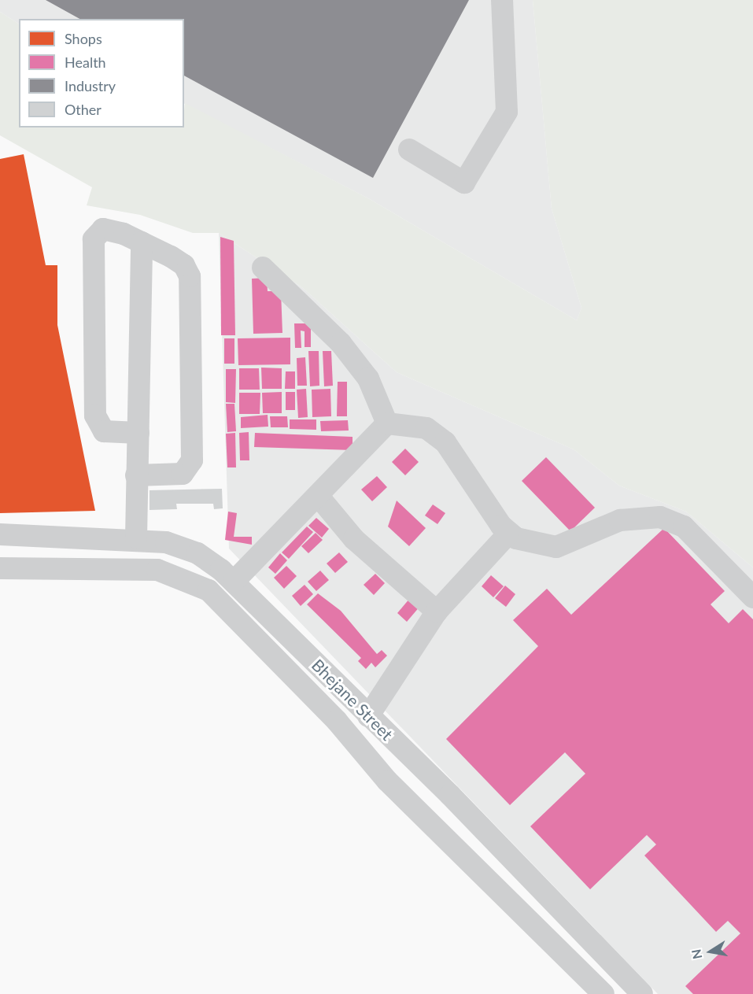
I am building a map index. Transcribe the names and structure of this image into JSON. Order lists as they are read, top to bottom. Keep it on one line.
{"streets":{"street":["Bhejane Street"]},"legend":["Shops","Health","Industry","Other"],"north":"left"}
